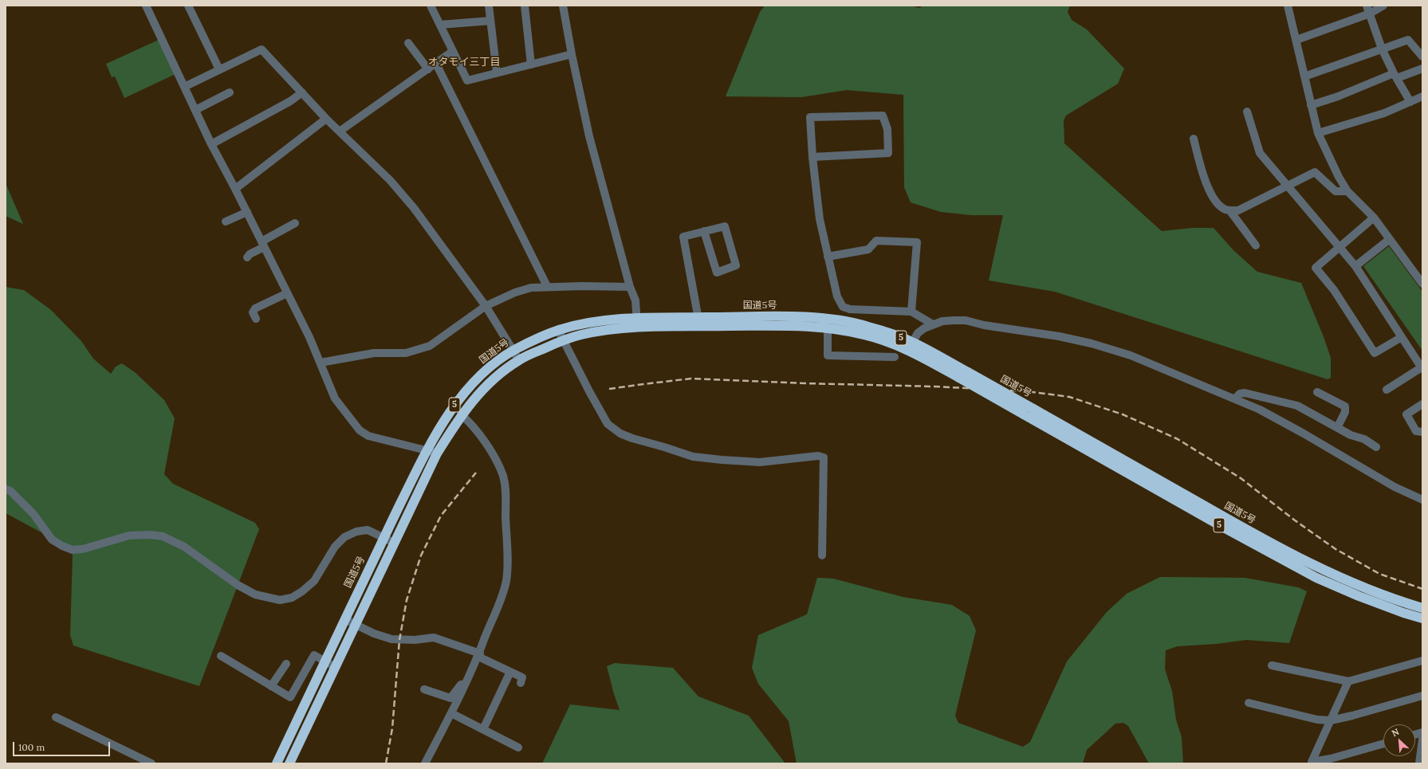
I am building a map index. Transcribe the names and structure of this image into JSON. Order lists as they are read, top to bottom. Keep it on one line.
{"streets":{"highway":["国道5号","5"]},"districts":["オタモイ三丁目"],"scale_bar":"100 m","north":"top left"}
